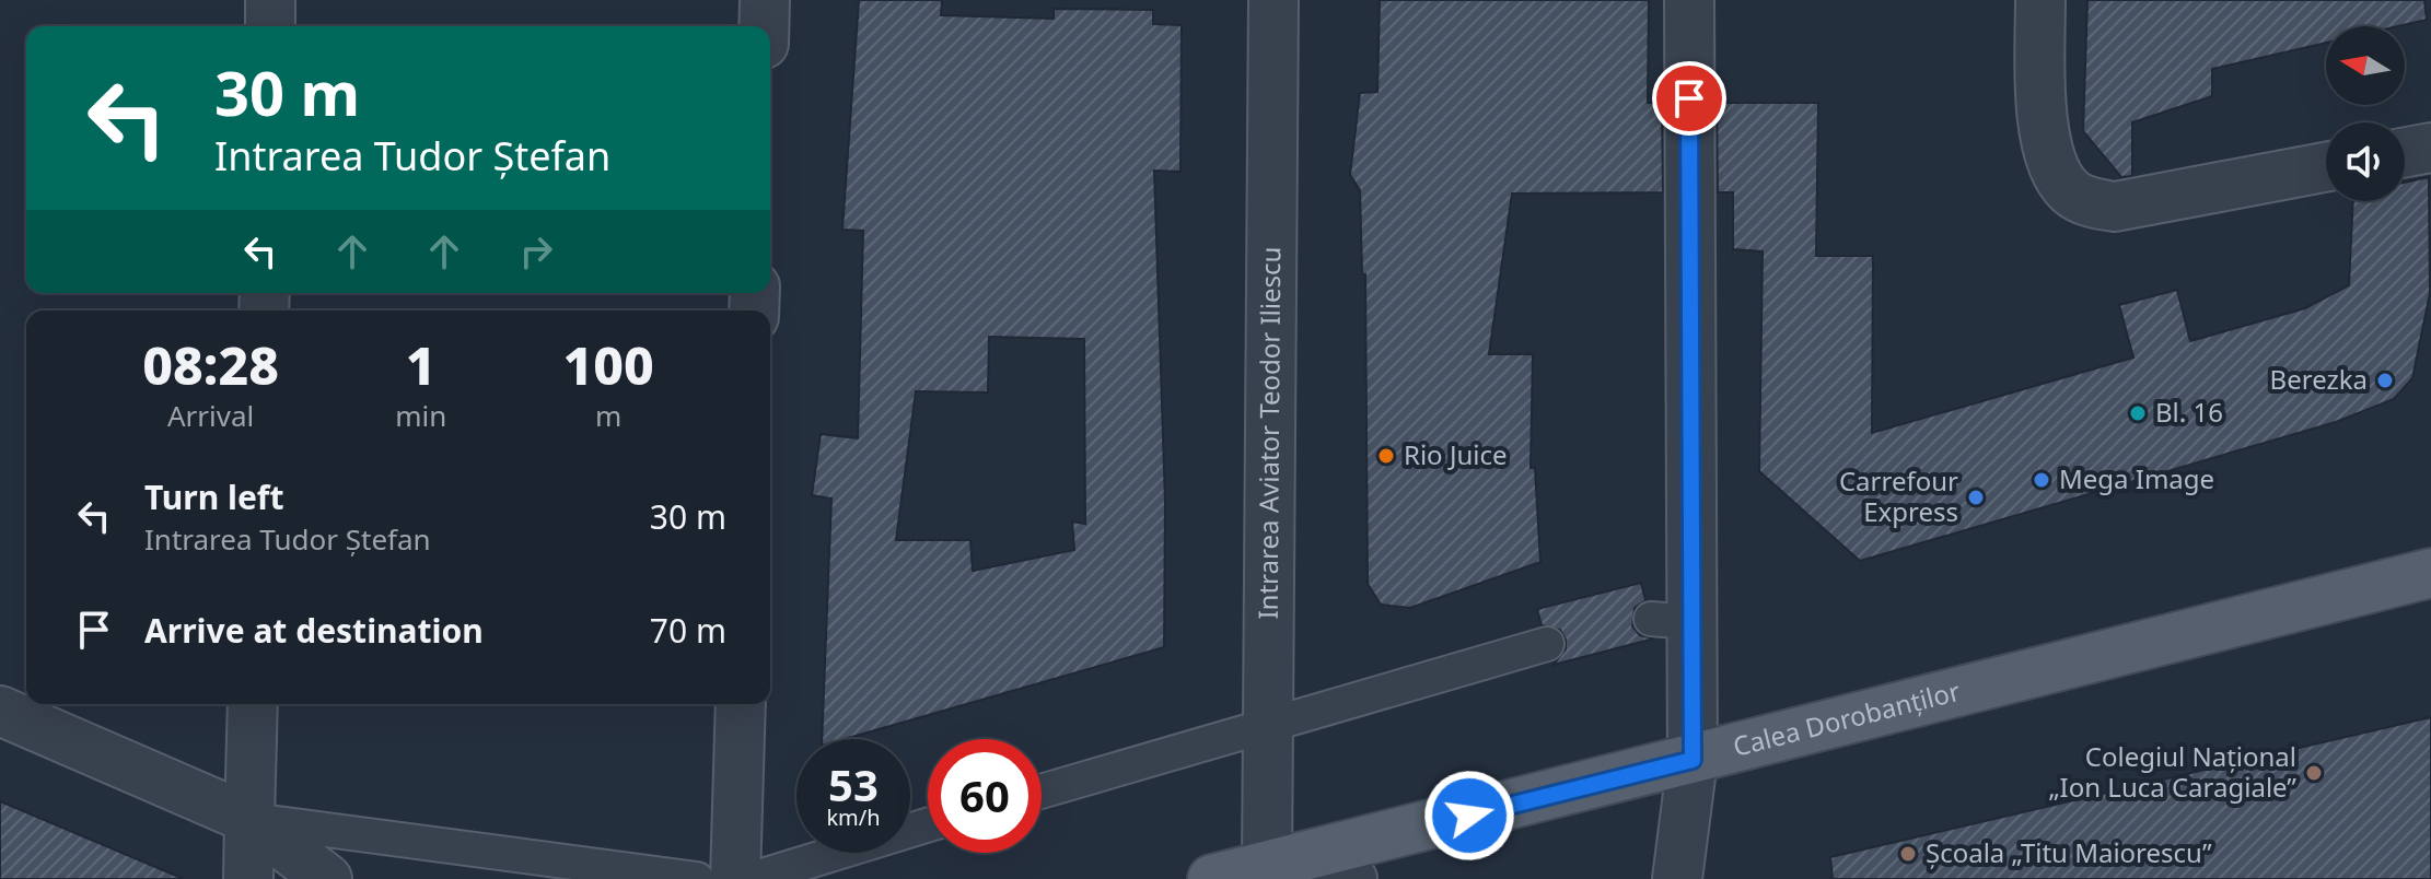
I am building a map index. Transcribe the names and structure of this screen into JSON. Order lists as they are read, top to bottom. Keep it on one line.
{"streets":{"main road":["Calea Dorobanților"],"street":["Intrarea Aviator Teodor Iliescu"]},"crossings":[["Intrarea Aviator Teodor Iliescu","Calea Dorobanților"]],"places":["Berezka","Bl. 16","Rio Juice","Mega Image","Carrefour Express","Colegiul Național „Ion Luca Caragiale”","Școala „Titu Maiorescu”"],"north":"left","page":{"turn":["30 m","Intrarea Tudor Ștefan"],"eta":["08:28","Arrival","1","min","100","m"],"list":[{"name":"Turn left","note":"Intrarea Tudor Ștefan","value":"30 m"},{"name":"Arrive at destination","value":"70 m"}],"speed":"53 km/h","limit":"60"}}
